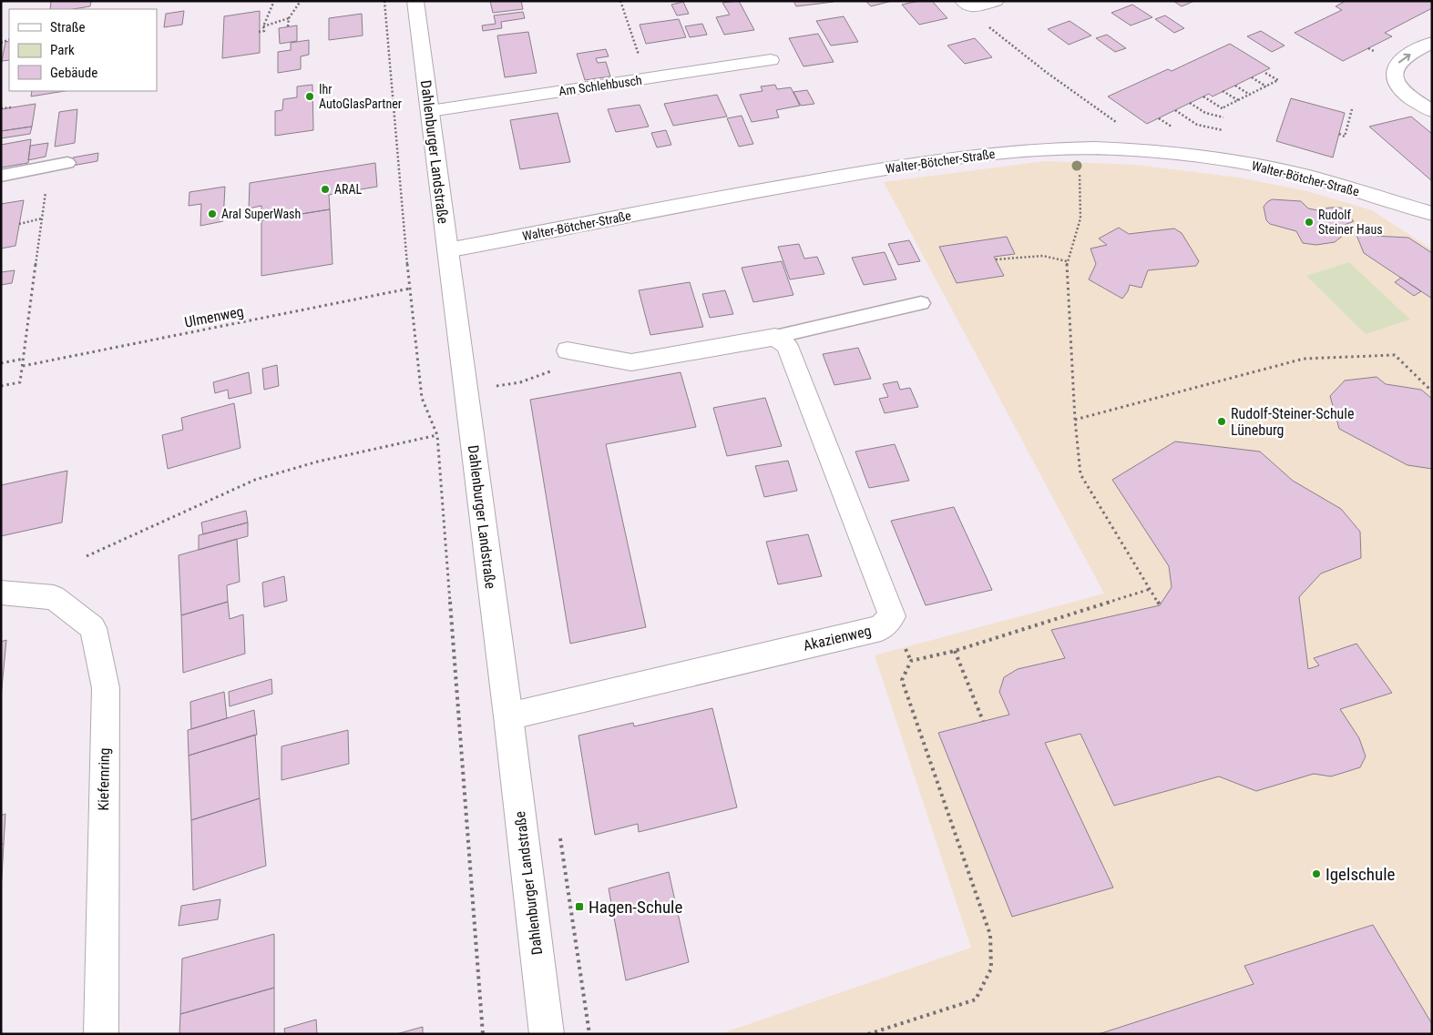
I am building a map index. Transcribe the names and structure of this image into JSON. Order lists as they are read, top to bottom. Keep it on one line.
{"streets":{"street":["Am Schlehbusch","Dahlenburger Landstraße","Walter-Bötcher-Straße","Akazienweg","Kiefernring"],"path":["Ulmenweg"]},"crossings":[["Am Schlehbusch","Dahlenburger Landstraße"],["Dahlenburger Landstraße","Walter-Bötcher-Straße"],["Dahlenburger Landstraße","Akazienweg"]],"places":{"other":["Ihr AutoGlasPartner","ARAL","Aral SuperWash","Rudolf Steiner Haus","Rudolf-Steiner-Schule Lüneburg","Igelschule"],"transit":["Hagen-Schule"]},"legend":["Straße","Park","Gebäude"]}
